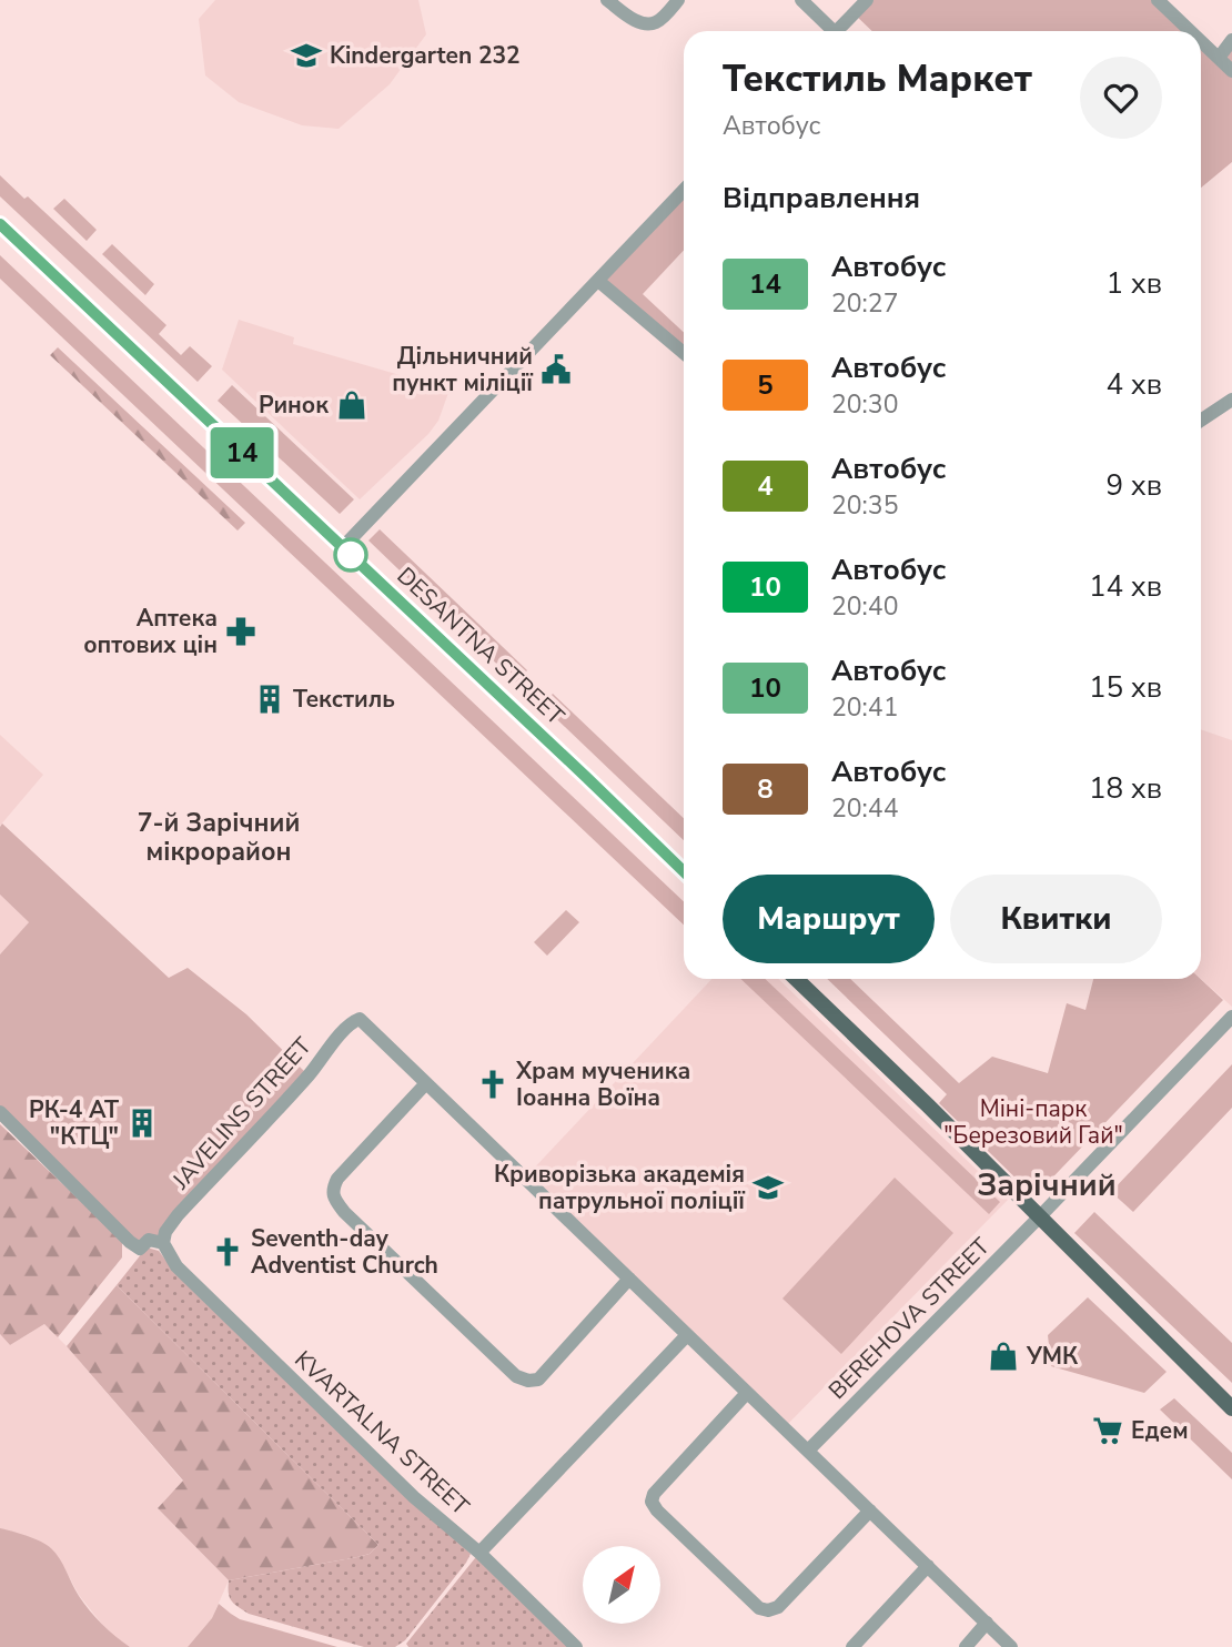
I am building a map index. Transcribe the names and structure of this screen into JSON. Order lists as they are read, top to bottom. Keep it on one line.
{"streets":{"main road":["DESANTNA STREET"],"street":["JAVELINS STREET","BEREHOVA STREET","KVARTALNA STREET"]},"crossings":[["JAVELINS STREET","KVARTALNA STREET"]],"districts":["7-й Зарічний мікрорайон","Зарічний"],"parks":["Міні-парк \"Березовий Гай\""],"places":{"school or university":["Kindergarten 232","Криворізька академія патрульної поліції"],"public building":["Дільничний пункт міліції"],"shop":["Ринок","УМК"],"pharmacy":["Аптека оптових цін"],"building":["Текстиль","РК-4 АТ \"КТЦ\""],"church":["Храм мученика Іоанна Воїна","Seventh-day Adventist Church"],"supermarket":["Едем"]},"lines":["bus line 14"],"north":"top right","page":{"on_map":"14","heading":[["Текстиль Маркет","Автобус"],"Відправлення"],"list":[{"mark":"14","name":"Автобус","note":"20:27","value":"1 хв"},{"mark":"5","name":"Автобус","note":"20:30","value":"4 хв"},{"mark":"4","name":"Автобус","note":"20:35","value":"9 хв"},{"mark":"10","name":"Автобус","note":"20:40","value":"14 хв"},{"mark":"10","name":"Автобус","note":"20:41","value":"15 хв"},{"mark":"8","name":"Автобус","note":"20:44","value":"18 хв"}],"buttons":["Маршрут","Квитки"]}}
